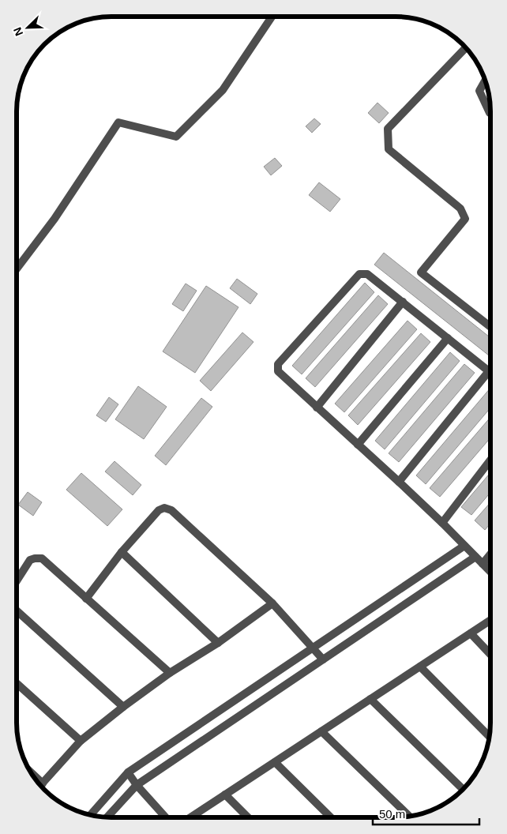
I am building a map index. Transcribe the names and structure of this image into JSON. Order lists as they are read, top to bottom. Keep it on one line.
{"scale_bar":"50 m","north":"bottom left"}
